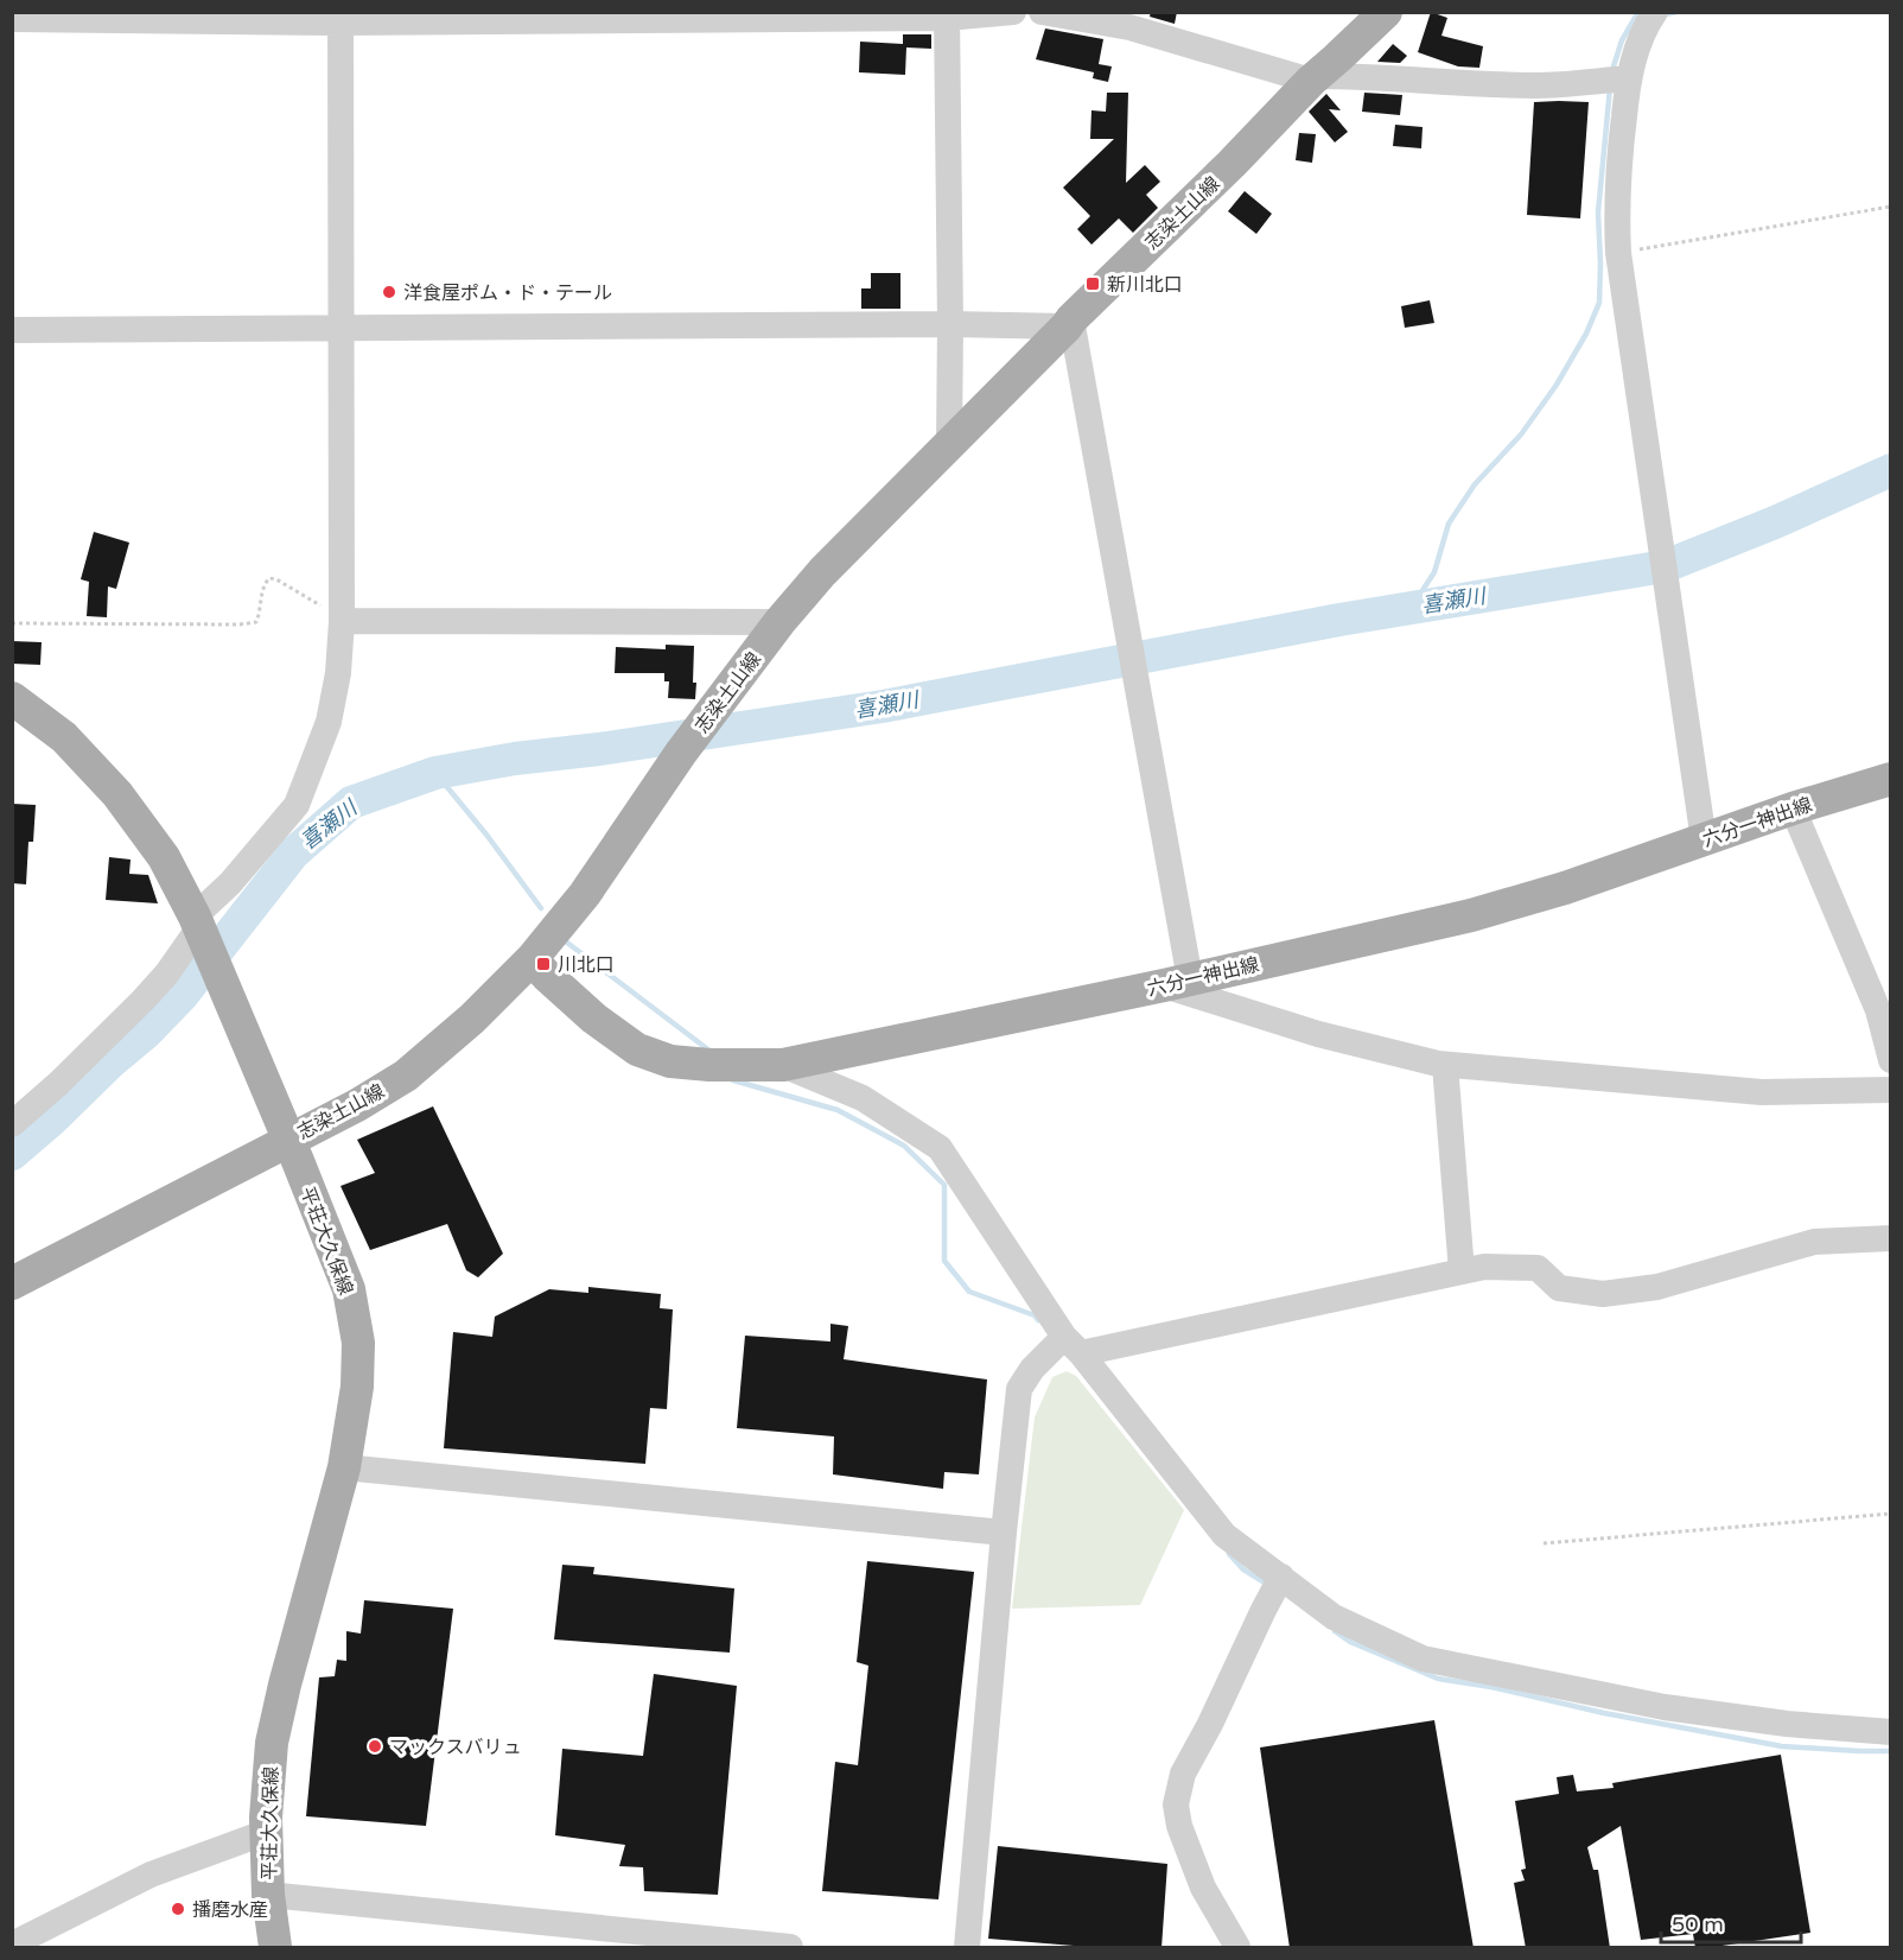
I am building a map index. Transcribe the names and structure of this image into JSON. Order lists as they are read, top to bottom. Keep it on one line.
{"streets":{"main road":["志染土山線","六分一神出線","平荘大久保線"]},"crossings":[["志染土山線","六分一神出線"],["志染土山線","平荘大久保線"]],"water":["喜瀬川"],"places":{"transit":["新川北口","川北口"],"other":["洋食屋ポム・ド・テール","マックスバリュ","播磨水産"]},"scale_bar":"50 m"}
